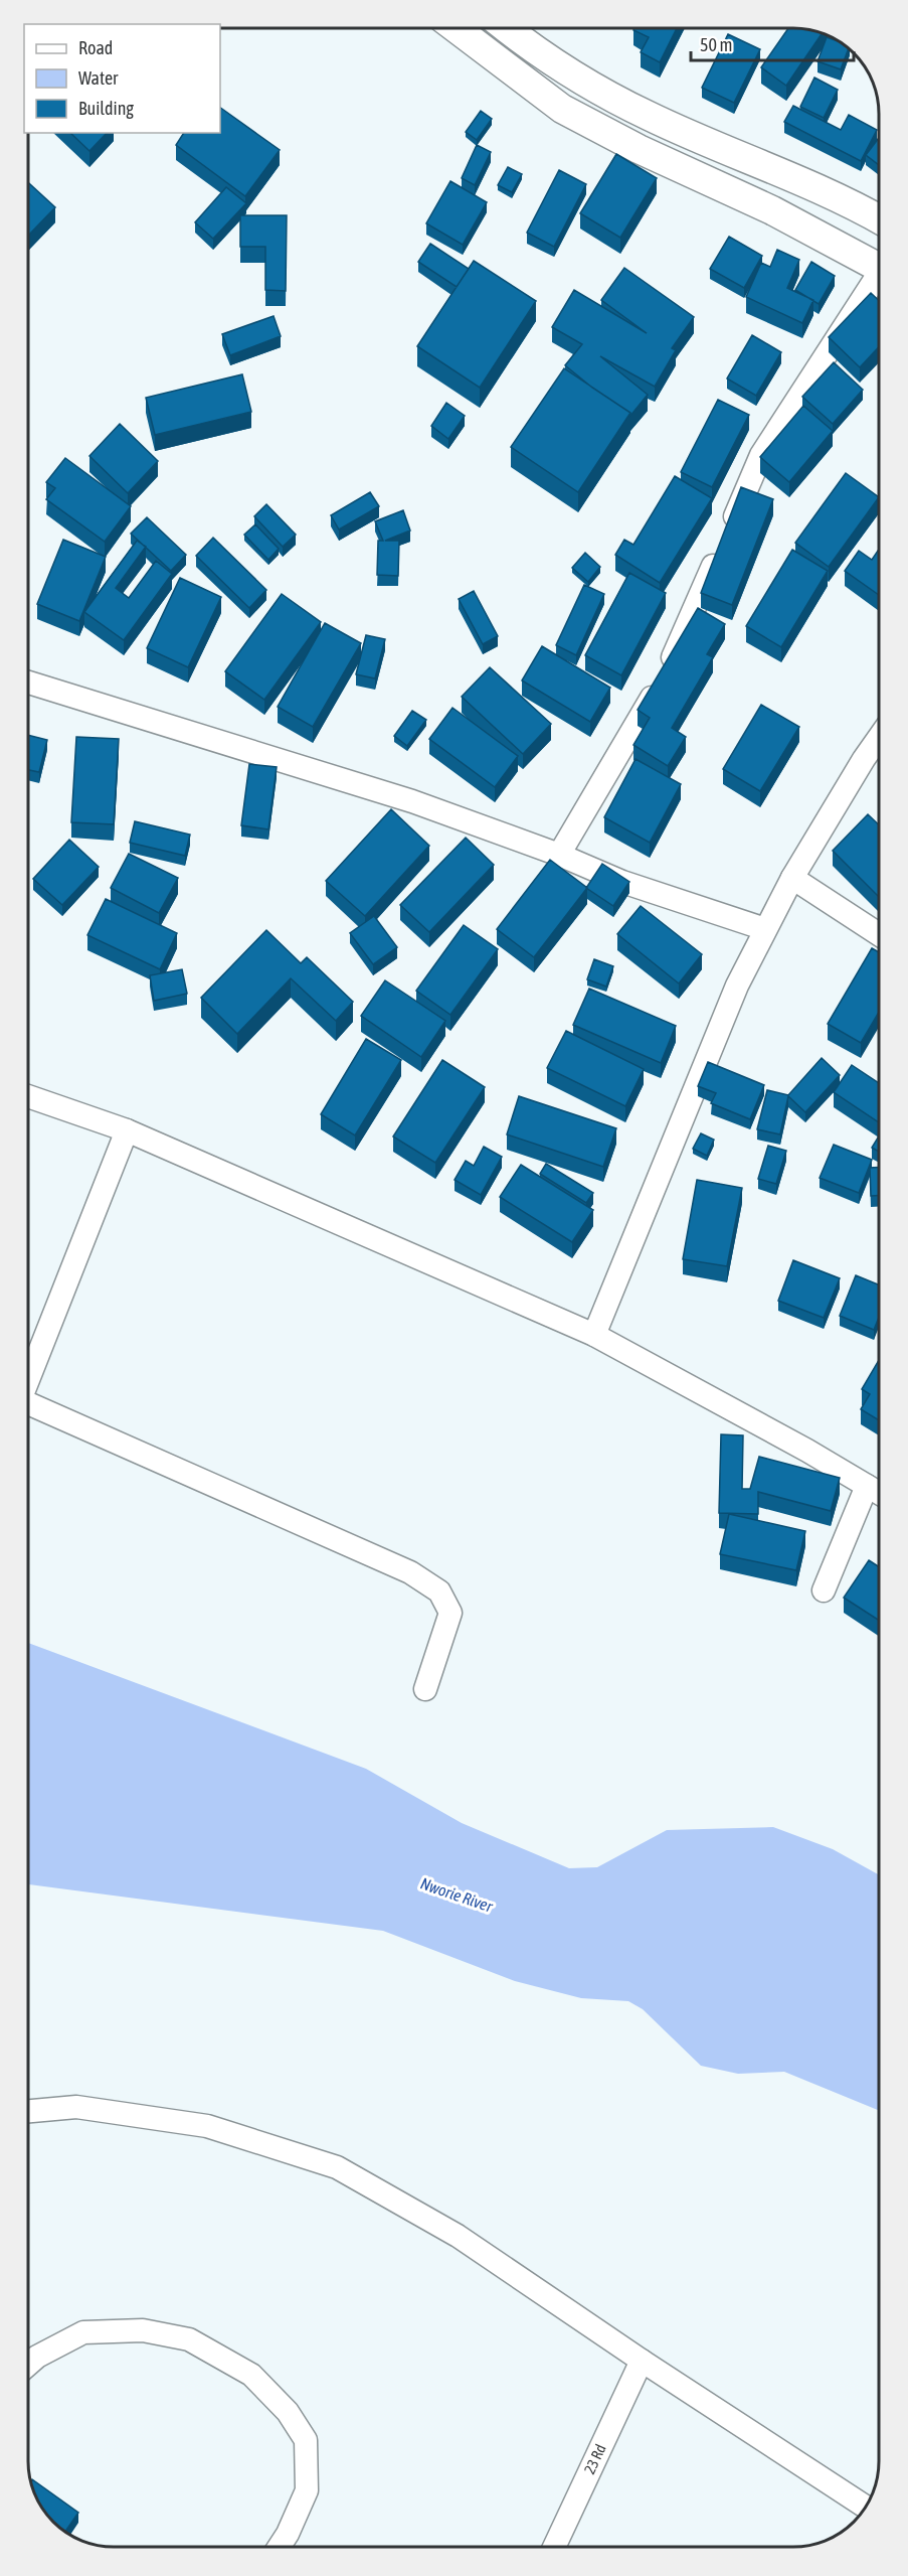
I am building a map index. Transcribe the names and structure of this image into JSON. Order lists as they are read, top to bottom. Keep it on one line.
{"streets":{"street":["23 Rd"]},"water":["Nworie River"],"legend":["Road","Water","Building"],"scale_bar":"50 m"}
